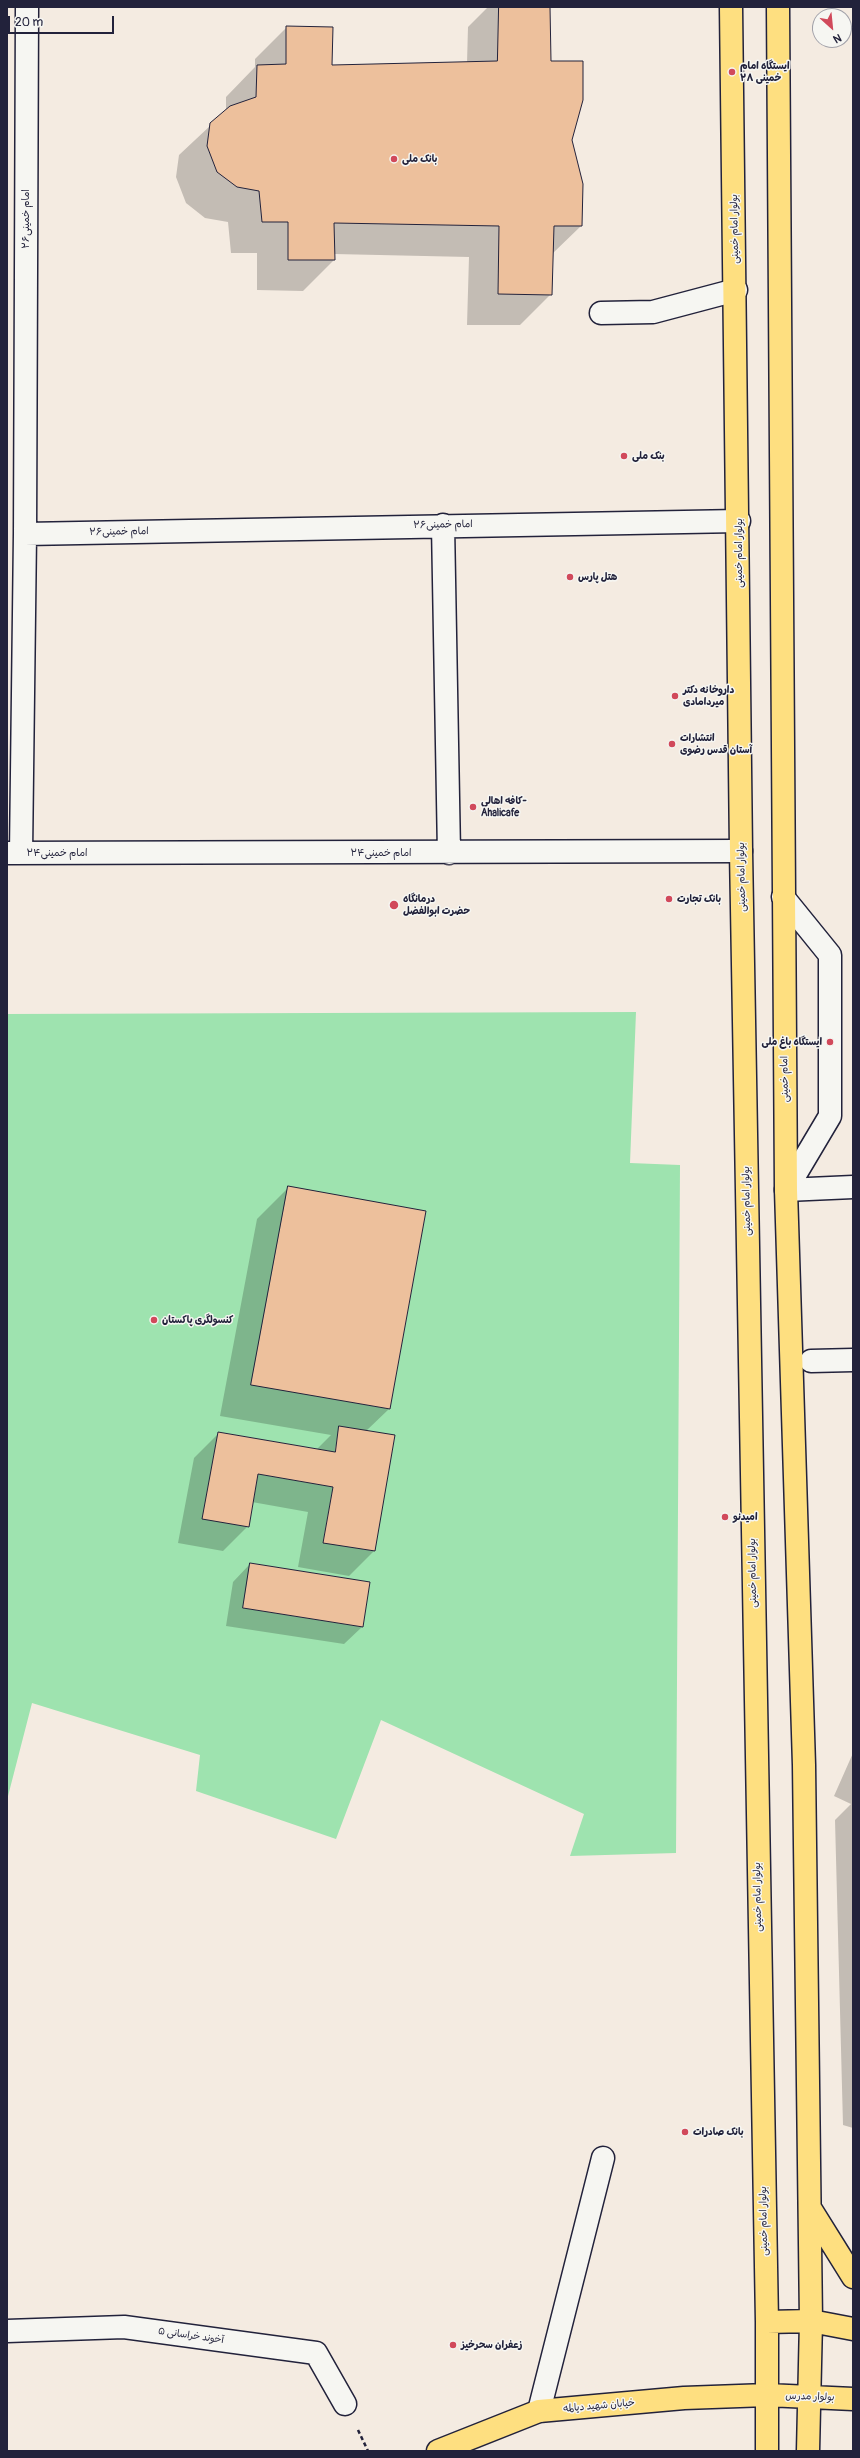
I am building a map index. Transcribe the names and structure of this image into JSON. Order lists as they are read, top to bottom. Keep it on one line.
{"streets":{"main road":["بولوار امام خمینی","امام خمینی","بولوار مدرس","خیابان شهید دیالمه"],"street":["امام خمینی۲۶","امام خمینی۲۴","آخوند خراسانی ۵"]},"crossings":[["امام خمینی۲۶","بولوار امام خمینی"],["بولوار امام خمینی","امام خمینی۲۴"],["بولوار امام خمینی","بولوار مدرس"],["بولوار امام خمینی","خیابان شهید دیالمه"],["بولوار مدرس","خیابان شهید دیالمه"]],"places":["ایستگاه امام خمینی ۲۸","بانک ملی","بنک ملی","هتل پارس","داروخانه دکتر میردامادی","انتشارات آستان قدس رضوی","کافه اهالی- Ahalicafe","بانک تجارت","درمانگاه حضرت ابوالفضل","ایستگاه باغ ملی","کنسولگری پاکستان","امیدنو","بانک صادرات","زعفران سحرخیز"],"scale_bar":"20 m","north":"bottom right"}
